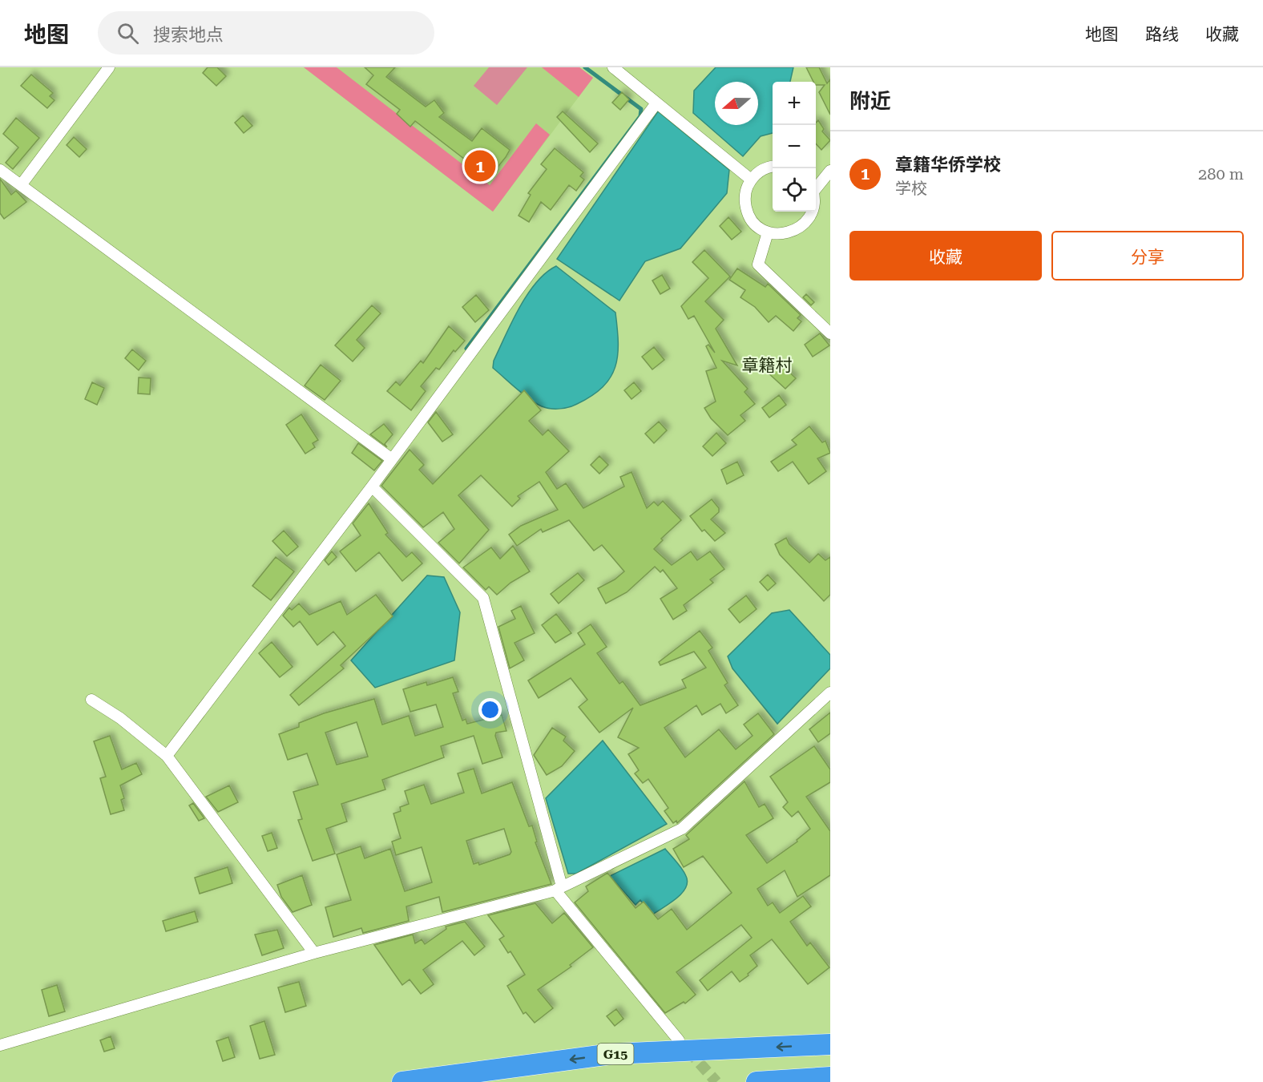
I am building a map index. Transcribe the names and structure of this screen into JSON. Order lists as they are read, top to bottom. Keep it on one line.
{"streets":{"highway":["G15"]},"districts":["章籍村"],"north":"left","page":{"header":"地图","search":"搜索地点","nav":["地图","路线","收藏"],"heading":"附近","map_buttons":["+","−"],"list":[{"mark":"1","name":"章籍华侨学校","note":"学校","value":"280 m"}],"pins":"1","buttons":["收藏","分享"]}}
